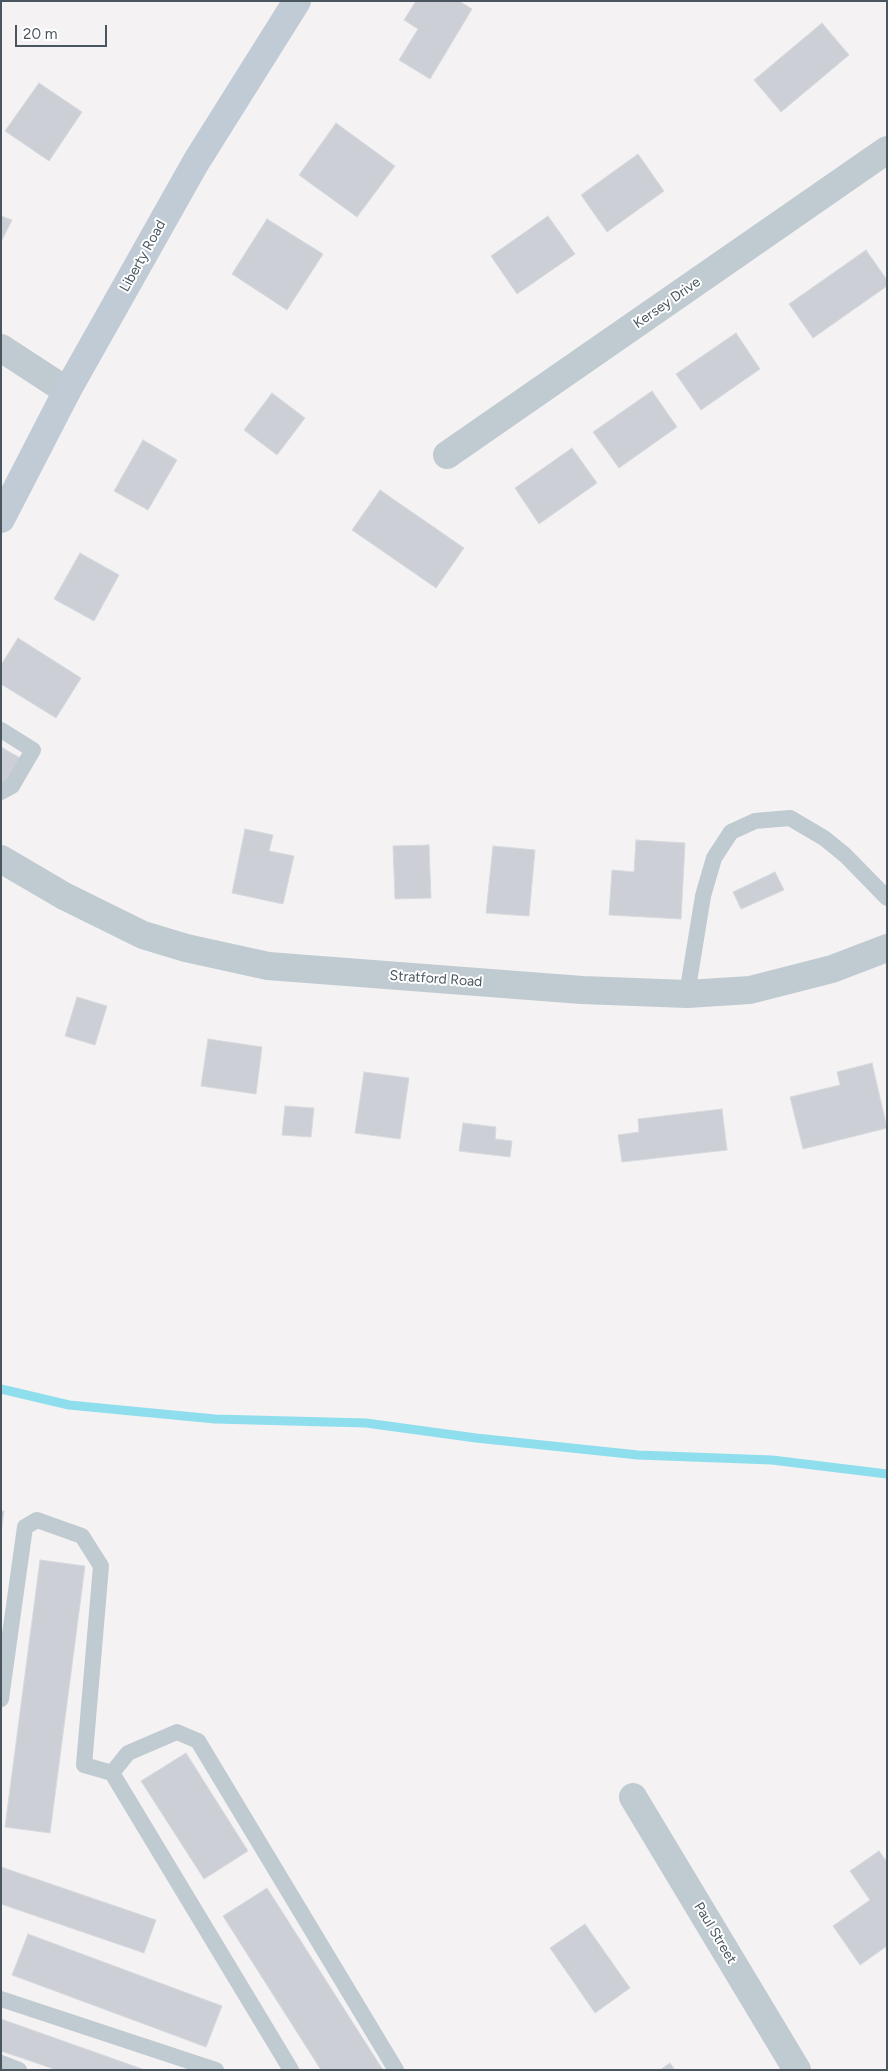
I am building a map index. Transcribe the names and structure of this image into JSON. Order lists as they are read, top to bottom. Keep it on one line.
{"streets":{"main road":["Liberty Road"],"street":["Kersey Drive","Stratford Road","Paul Street"]},"scale_bar":"20 m"}
